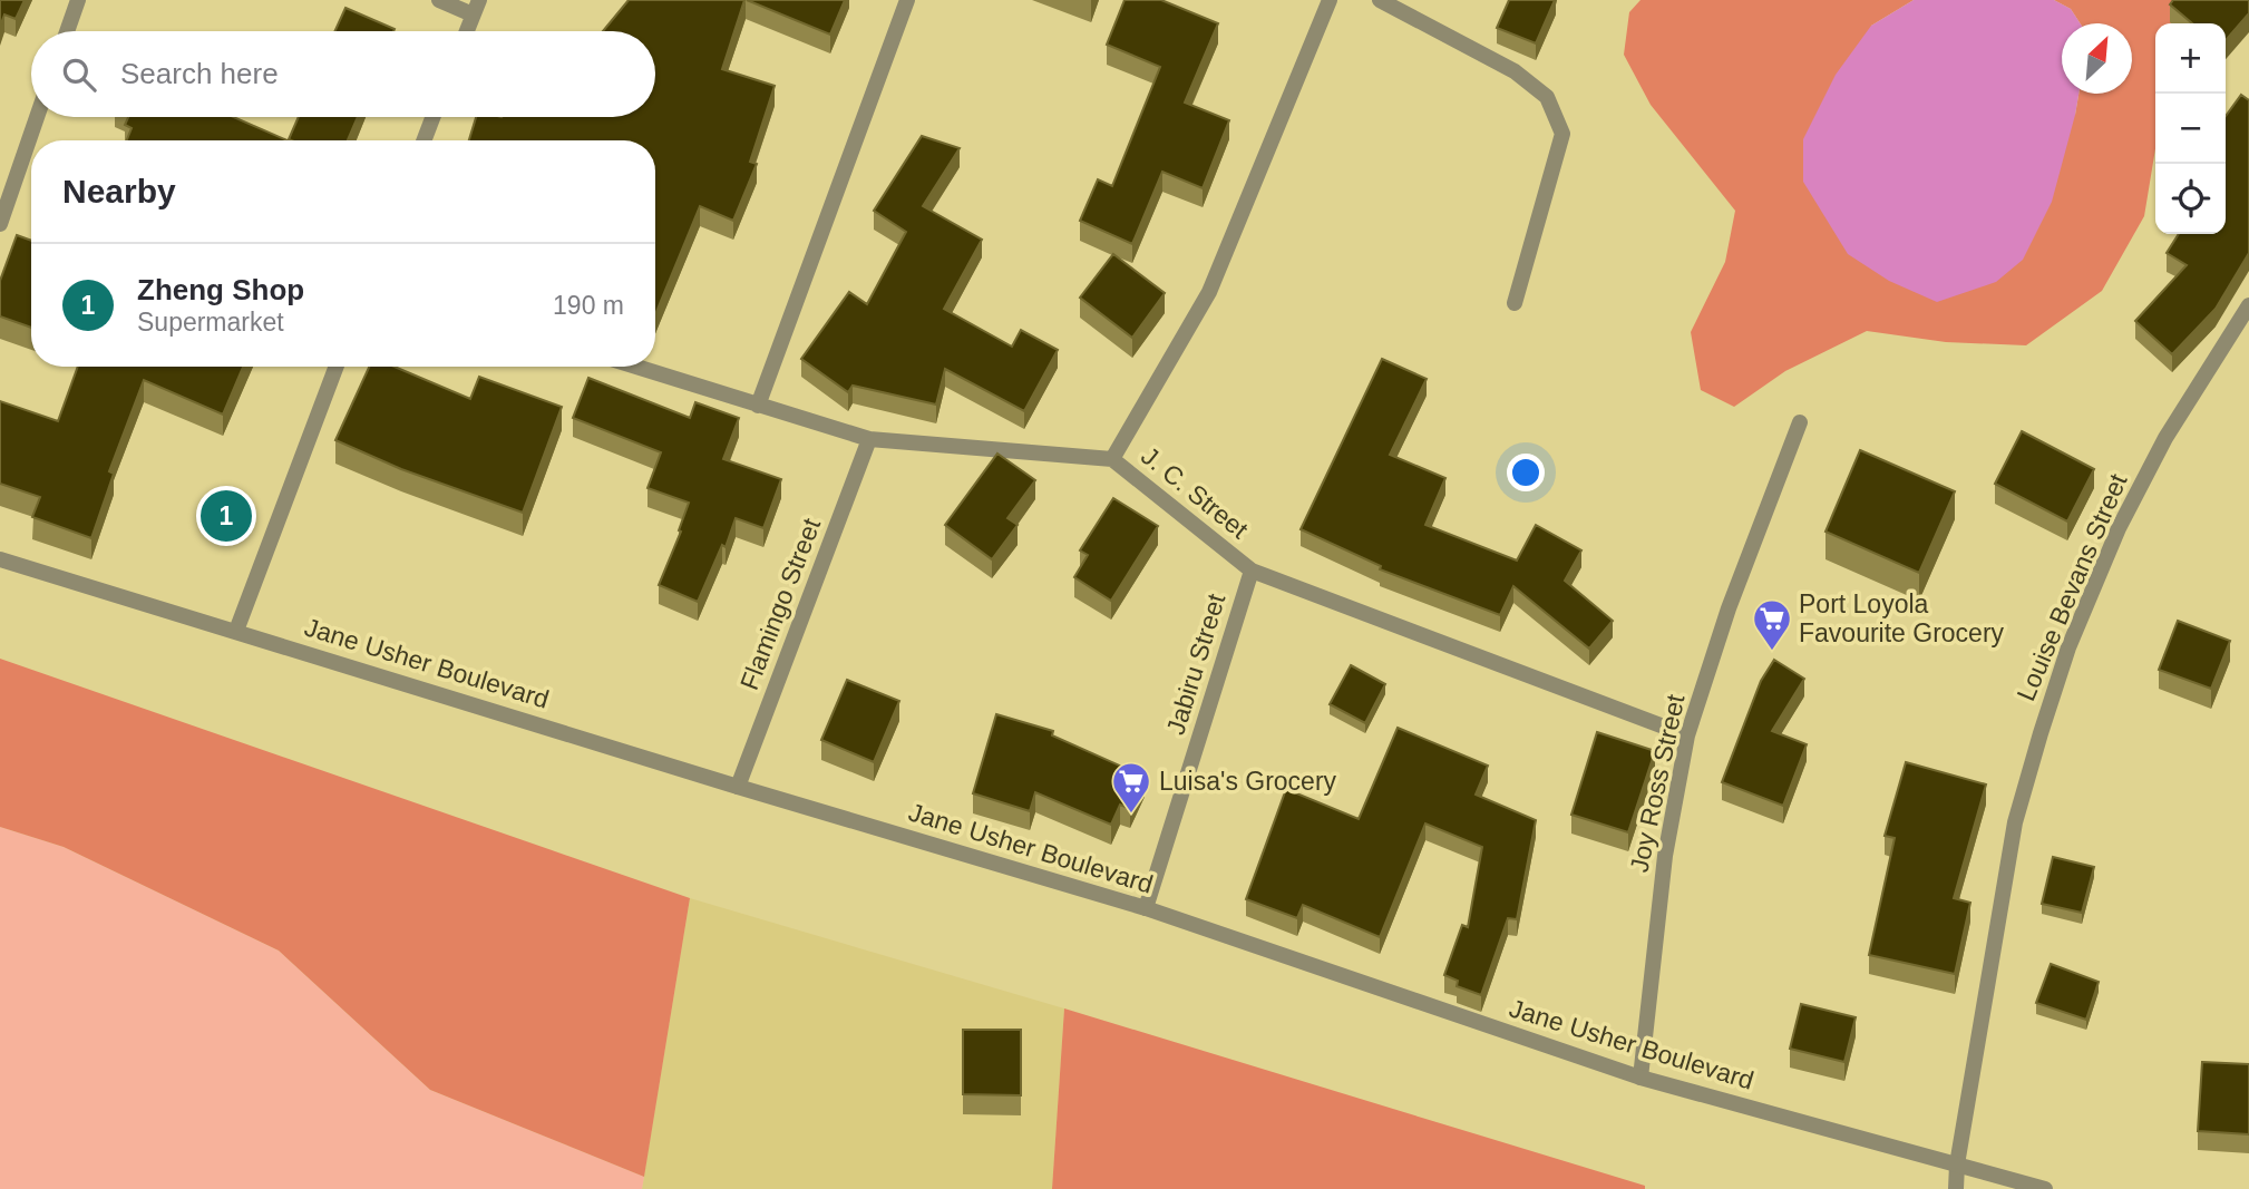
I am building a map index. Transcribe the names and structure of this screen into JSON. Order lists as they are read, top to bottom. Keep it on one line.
{"streets":{"street":["J. C. Street","Louise Bevans Street","Flamingo Street","Jane Usher Boulevard","Jabiru Street","Joy Ross Street"]},"crossings":[["J. C. Street","Flamingo Street"],["J. C. Street","Jabiru Street"],["J. C. Street","Joy Ross Street"],["Louise Bevans Street","Jane Usher Boulevard"],["Flamingo Street","Jane Usher Boulevard"],["Jane Usher Boulevard","Jabiru Street"],["Jane Usher Boulevard","Joy Ross Street"]],"places":{"supermarket":["Port Loyola Favourite Grocery","Luisa's Grocery"]},"north":"top right","page":{"map_buttons":["+","−"],"search":"Search here","heading":"Nearby","list":[{"mark":"1","name":"Zheng Shop","note":"Supermarket","value":"190 m"}],"pins":"1"}}
